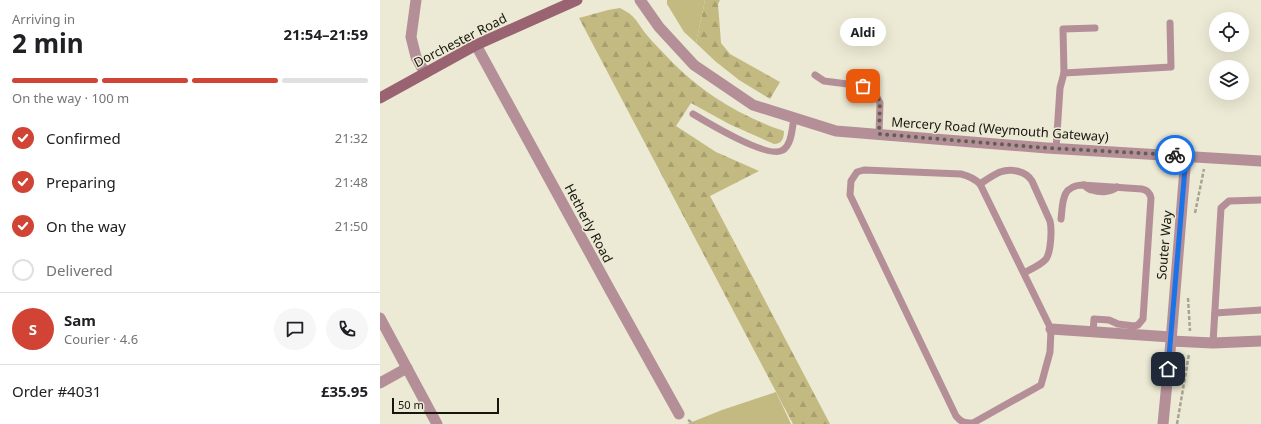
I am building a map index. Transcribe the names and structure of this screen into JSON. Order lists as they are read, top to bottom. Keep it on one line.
{"streets":{"main road":["Dorchester Road"],"street":["Mercery Road (Weymouth Gateway)","Hetherly Road","Souter Way"]},"crossings":[["Dorchester Road","Hetherly Road"],["Mercery Road (Weymouth Gateway)","Souter Way"]],"places":["Aldi"],"scale_bar":"50 m","page":{"heading":["2 min","Arriving in","21:54–21:59"],"panel":["Sam","Courier · 4.6","Order #4031","£35.95"],"bubble":"Aldi","bar":"On the way · 100 m","list":[["Confirmed","21:32"],["Preparing","21:48"],["On the way","21:50"],"Delivered"],"round":"S","scale":"50 m"}}
